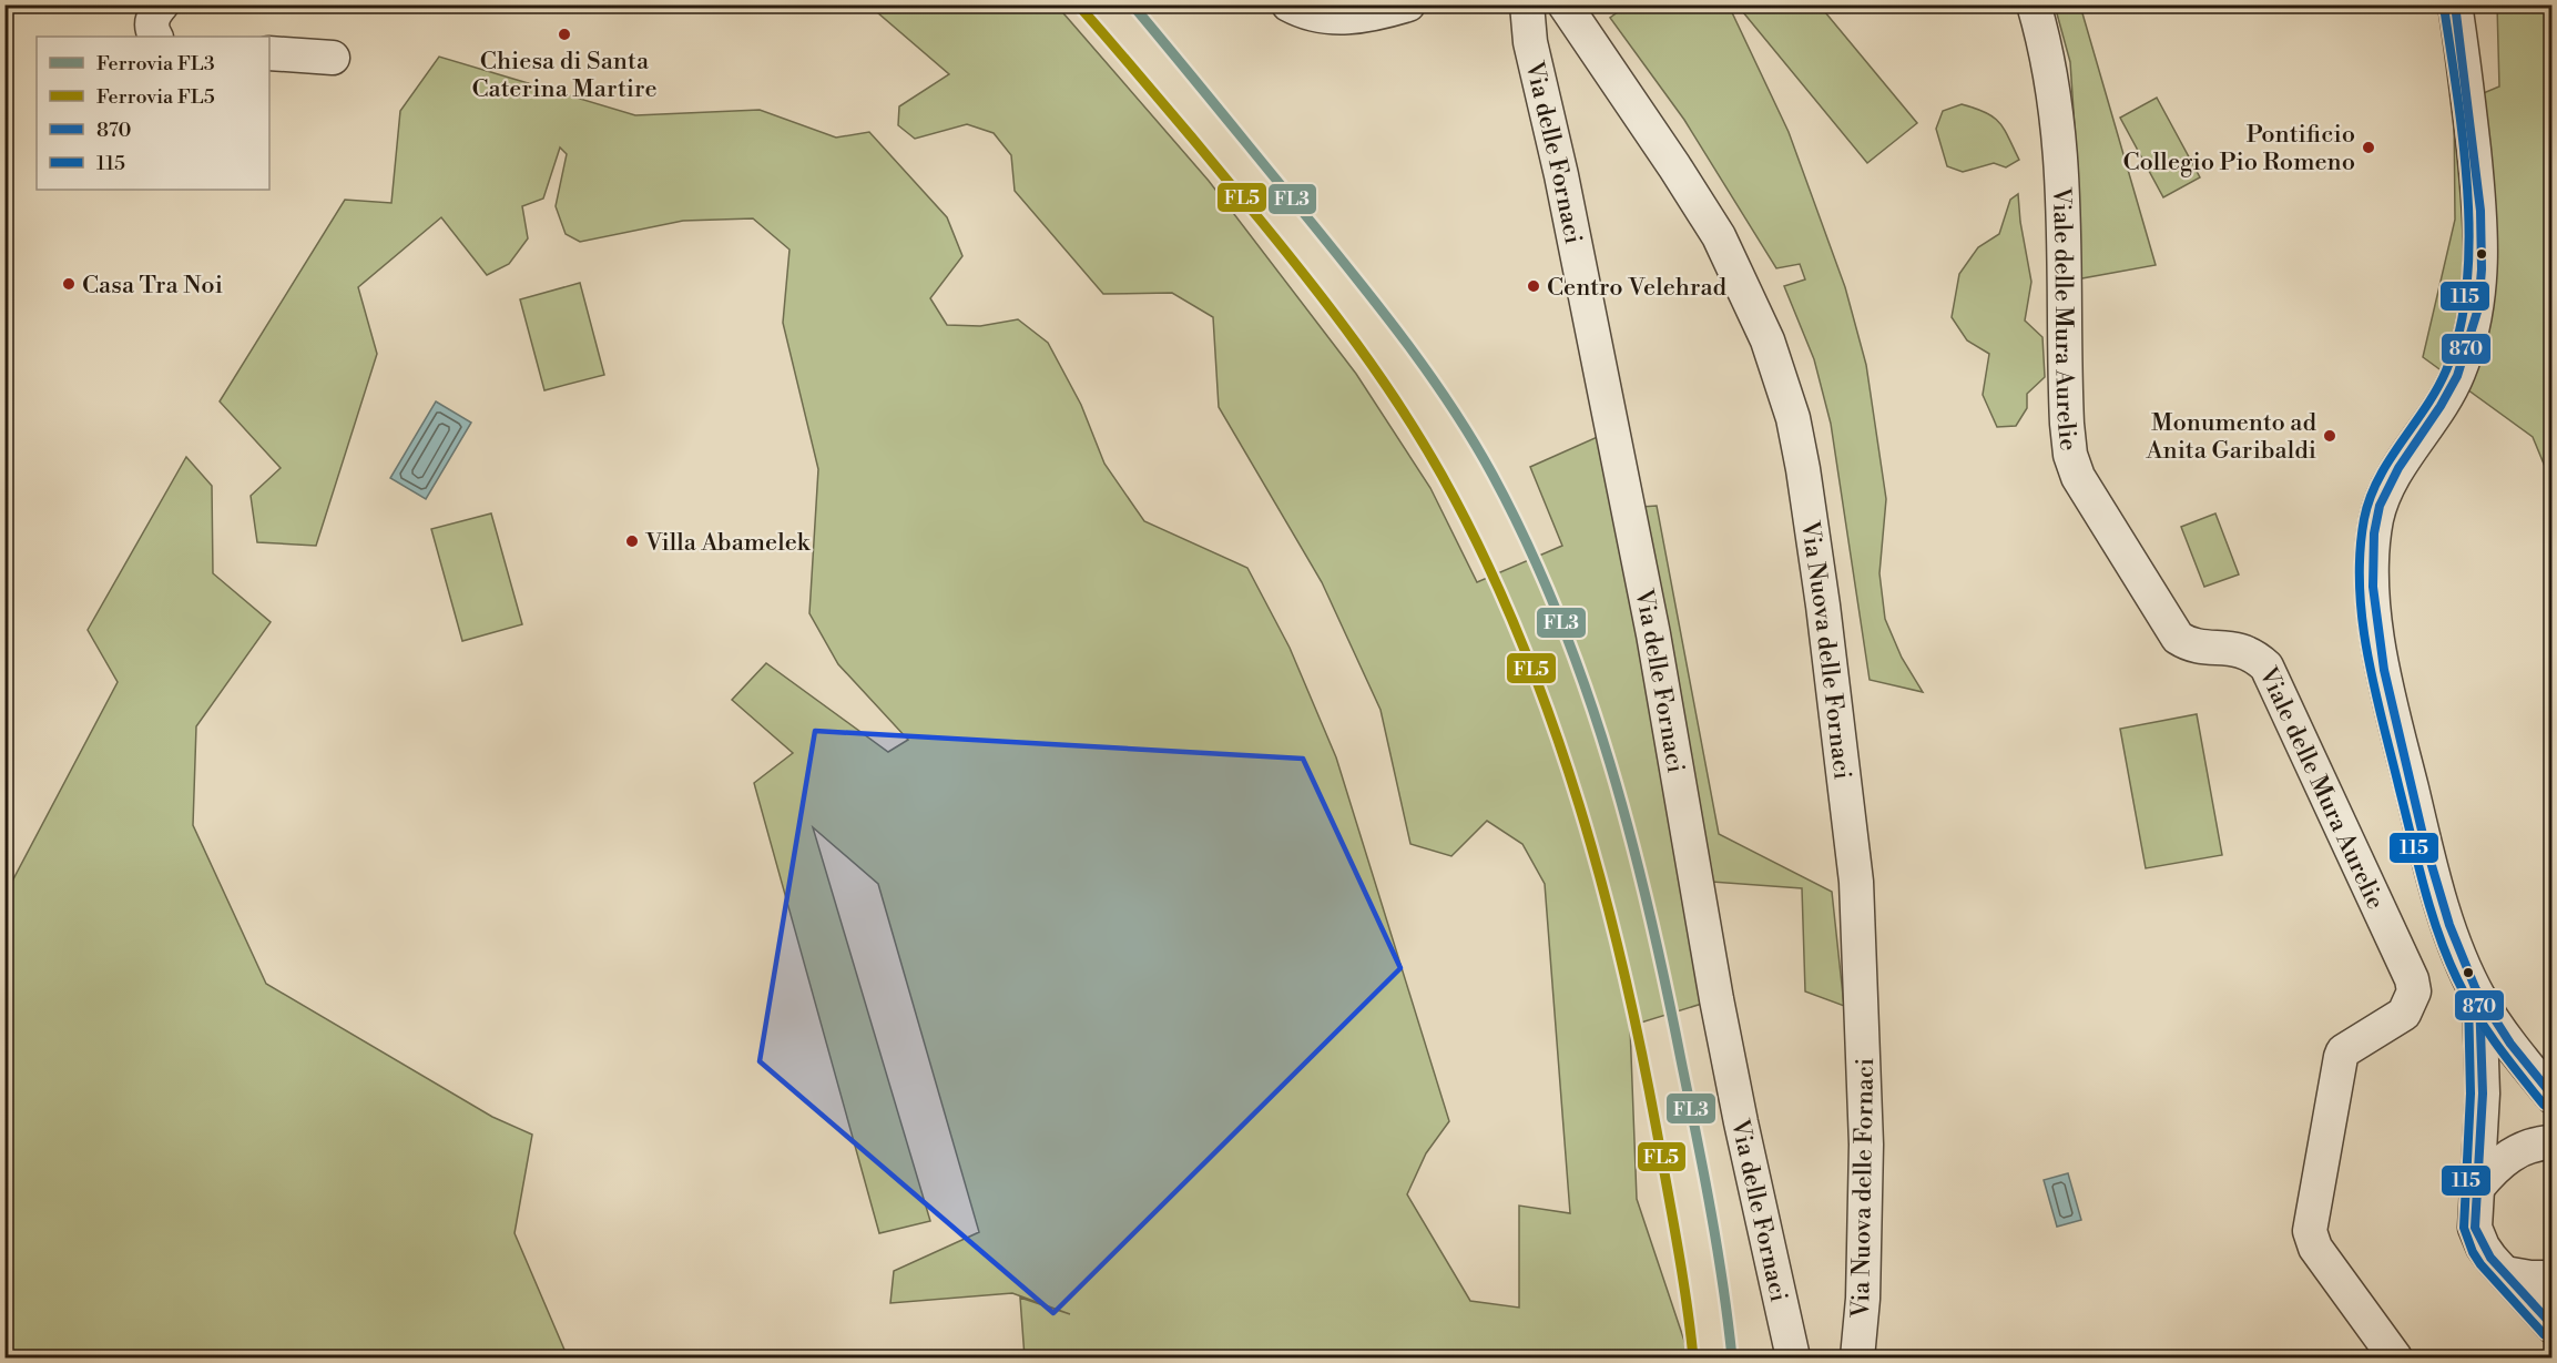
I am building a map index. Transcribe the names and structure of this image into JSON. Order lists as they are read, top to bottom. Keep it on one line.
{"streets":{"street":["Via delle Fornaci","Viale delle Mura Aurelie","Via Nuova delle Fornaci"]},"places":["Chiesa di Santa Caterina Martire","Pontificio Collegio Pio Romeno","Casa Tra Noi","Centro Velehrad","Monumento ad Anita Garibaldi","Villa Abamelek"],"lines":["rail line FL3","rail line FL5","transit line 870","transit line 115"],"legend":["Ferrovia FL3","Ferrovia FL5","870","115"]}
